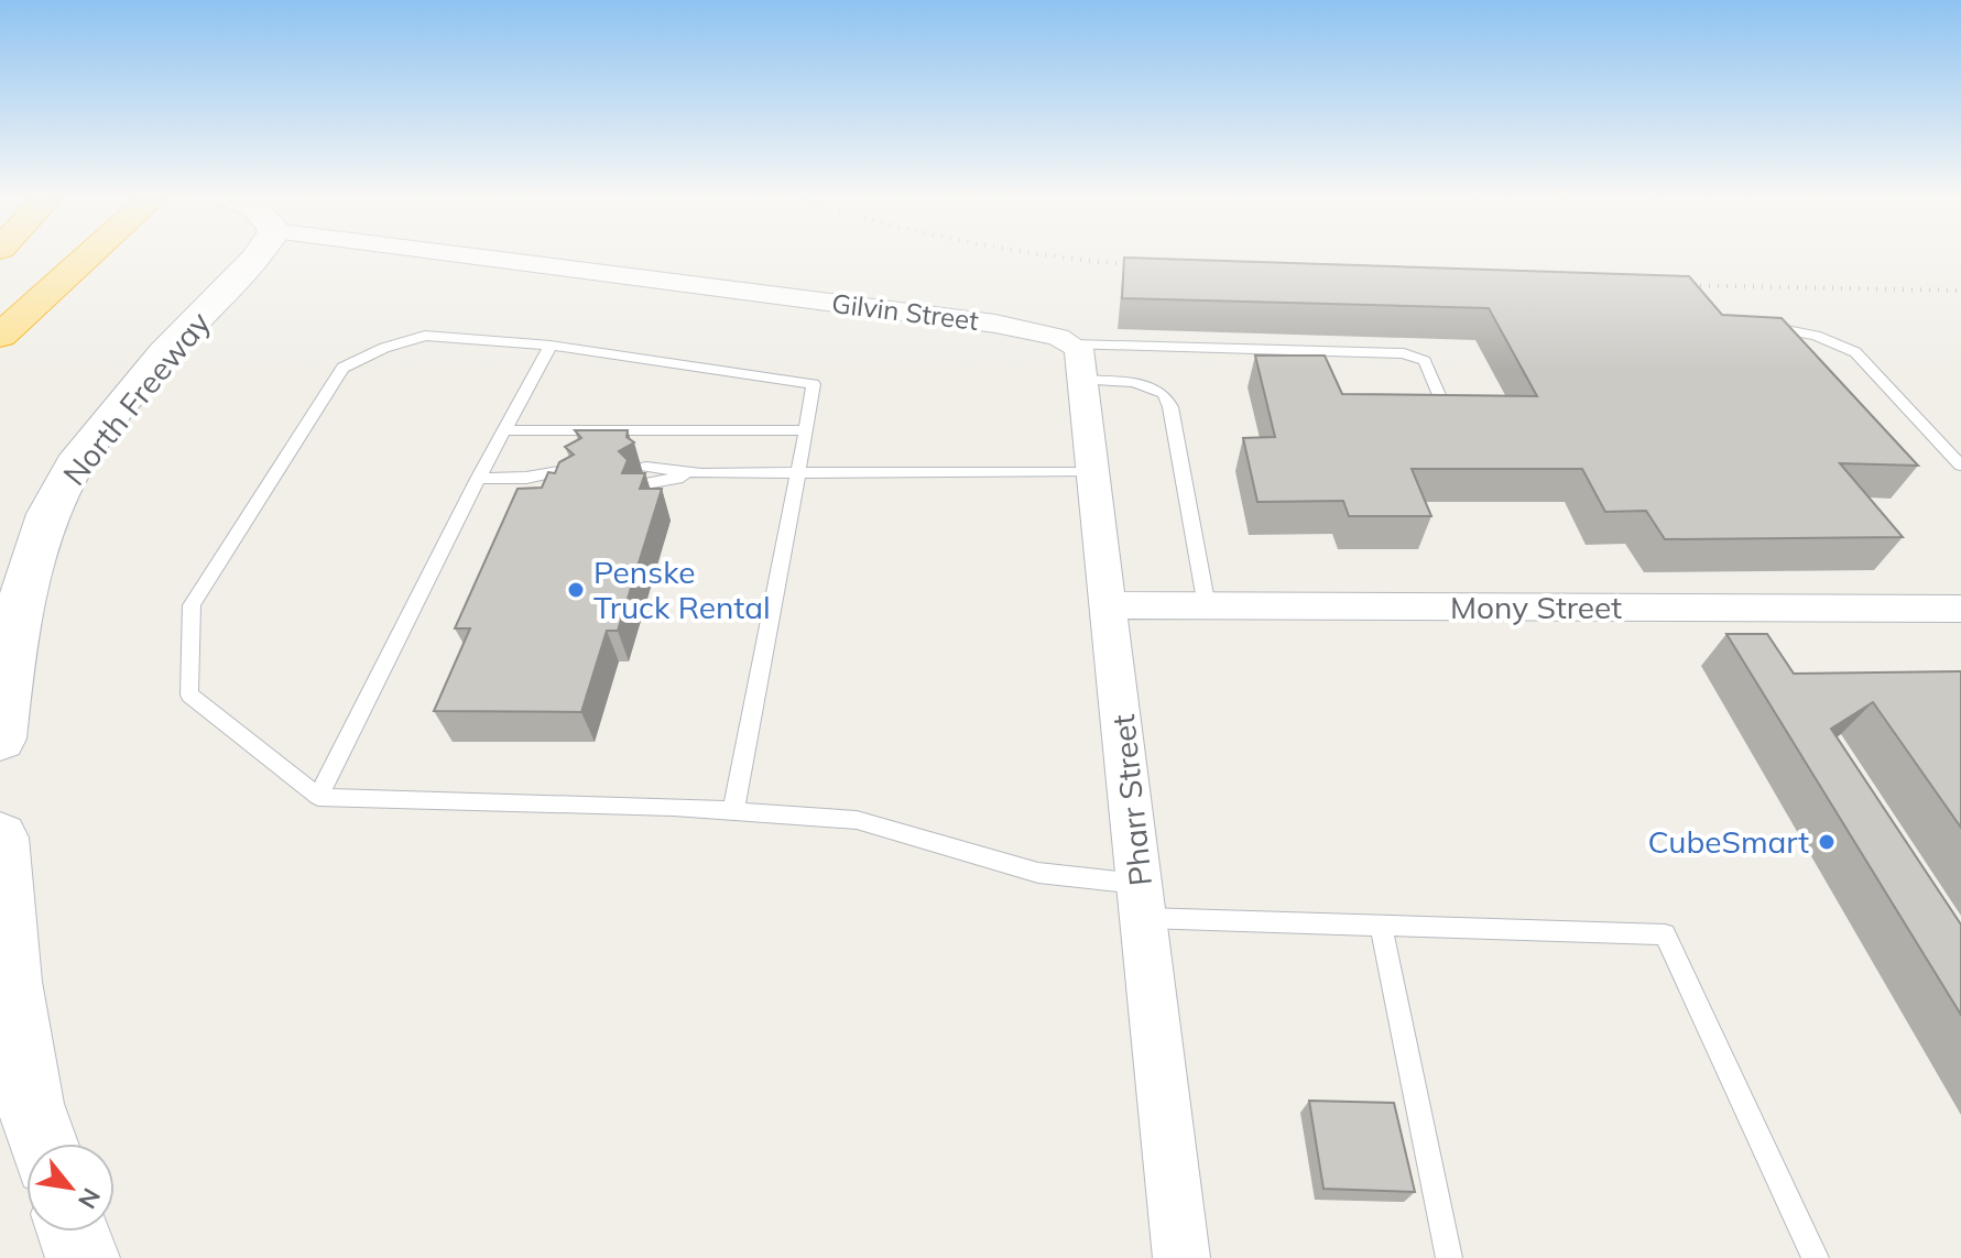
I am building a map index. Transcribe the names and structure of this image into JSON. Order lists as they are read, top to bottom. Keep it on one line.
{"streets":{"main road":["North Freeway"],"street":["Gilvin Street","Mony Street","Pharr Street"]},"crossings":[["Gilvin Street","Pharr Street"],["Mony Street","Pharr Street"]],"places":["Penske Truck Rental","CubeSmart"],"north":"bottom right"}
